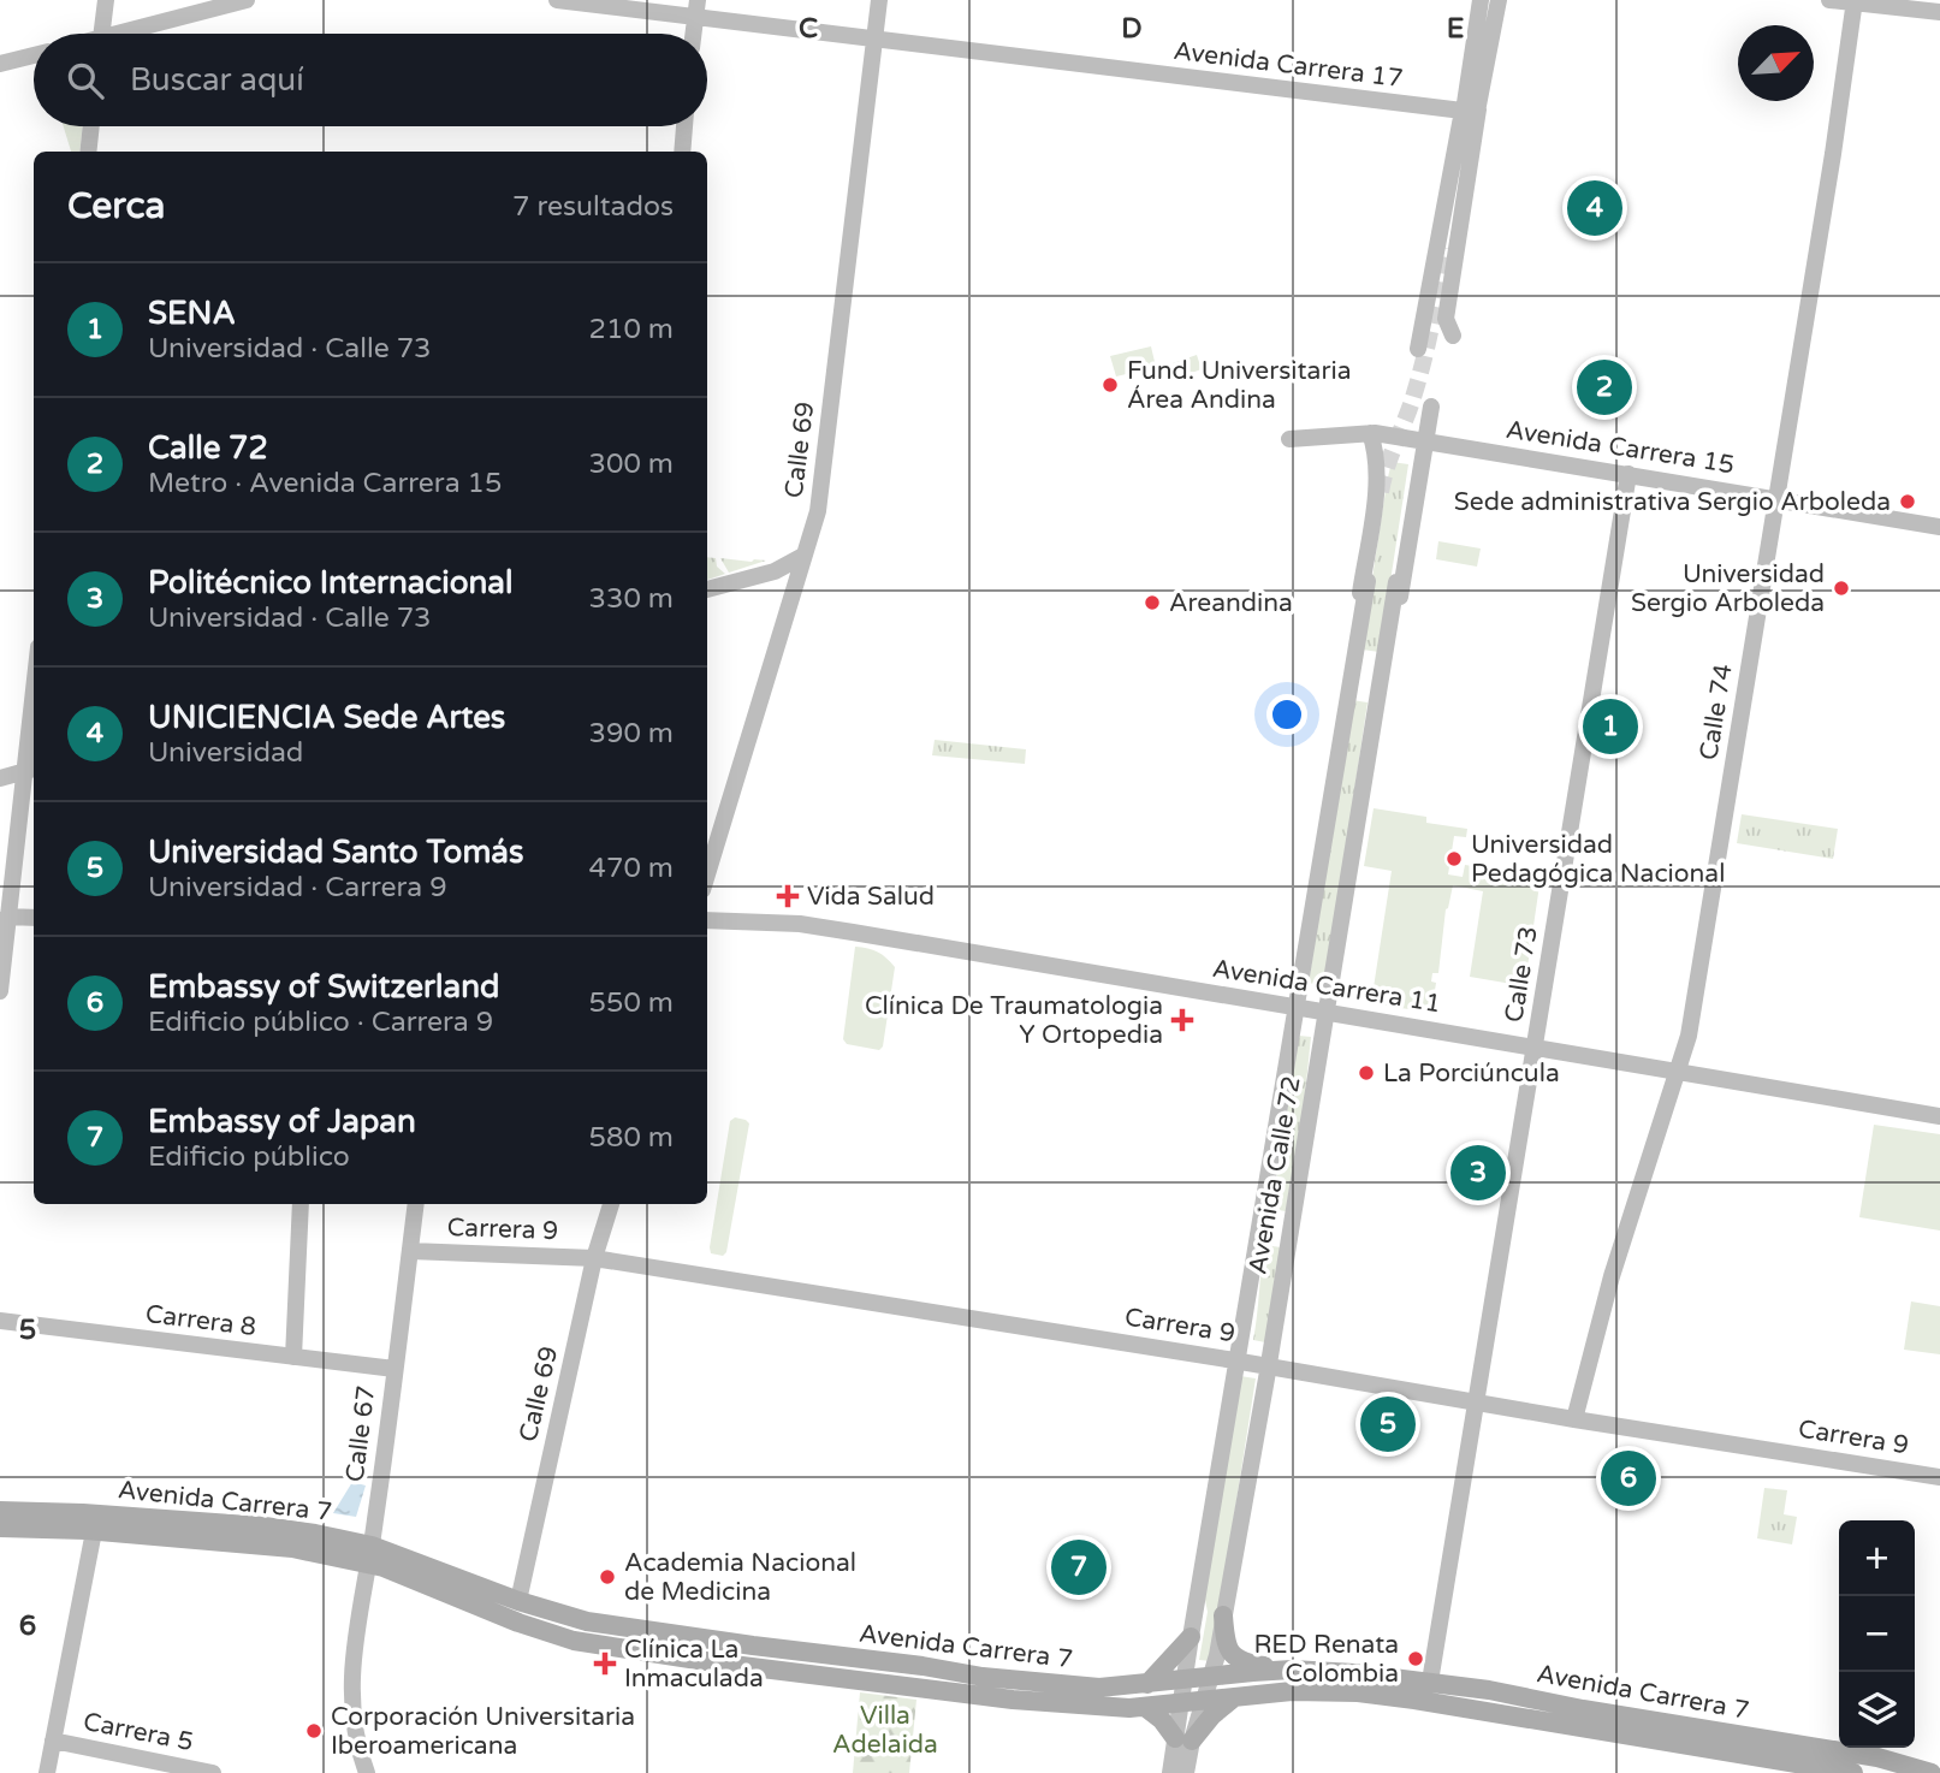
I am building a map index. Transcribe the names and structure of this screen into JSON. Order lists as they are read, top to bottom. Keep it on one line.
{"streets":{"main road":["Avenida Carrera 7"],"street":["Avenida Carrera 17","Avenida Carrera 15","Calle 69","Calle 74","Calle 73","Avenida Carrera 11","Avenida Calle 72","Carrera 9","Carrera 8","Calle 67","Carrera 5"]},"crossings":[["Avenida Carrera 17","Calle 69"],["Avenida Carrera 15","Calle 74"],["Avenida Carrera 15","Calle 73"],["Calle 69","Carrera 9"],["Calle 69","Avenida Carrera 7"],["Calle 74","Avenida Carrera 11"],["Calle 74","Carrera 9"],["Calle 73","Avenida Carrera 11"],["Calle 73","Carrera 9"],["Calle 73","Avenida Carrera 7"],["Avenida Carrera 11","Avenida Calle 72"],["Avenida Calle 72","Carrera 9"],["Avenida Calle 72","Avenida Carrera 7"],["Carrera 9","Calle 67"],["Carrera 8","Calle 67"],["Calle 67","Avenida Carrera 7"]],"parks":["Villa Adelaida"],"places":{"other":["Fund. Universitaria Área Andina","Sede administrativa Sergio Arboleda","Universidad Sergio Arboleda","Areandina","Universidad Pedagógica Nacional","La Porciúncula","Academia Nacional de Medicina","RED Renata Colombia","Corporación Universitaria Iberoamericana"],"health":["Vida Salud","Clínica De Traumatologia Y Ortopedia","Clínica La Inmaculada"]},"north":"top right","page":{"search":"Buscar aquí","heading":["Cerca","7 resultados"],"pins":["4","2","1","3","5","6","7"],"list":[{"mark":"1","name":"SENA","note":"Universidad · Calle 73","value":"210 m"},{"mark":"2","name":"Calle 72","note":"Metro · Avenida Carrera 15","value":"300 m"},{"mark":"3","name":"Politécnico Internacional","note":"Universidad · Calle 73","value":"330 m"},{"mark":"4","name":"UNICIENCIA Sede Artes","note":"Universidad","value":"390 m"},{"mark":"5","name":"Universidad Santo Tomás","note":"Universidad · Carrera 9","value":"470 m"},{"mark":"6","name":"Embassy of Switzerland","note":"Edificio público · Carrera 9","value":"550 m"},{"mark":"7","name":"Embassy of Japan","note":"Edificio público","value":"580 m"}],"map_buttons":["+","−"]},"grid":{"columns":["C","D","E"],"rows":["5","6"]}}
